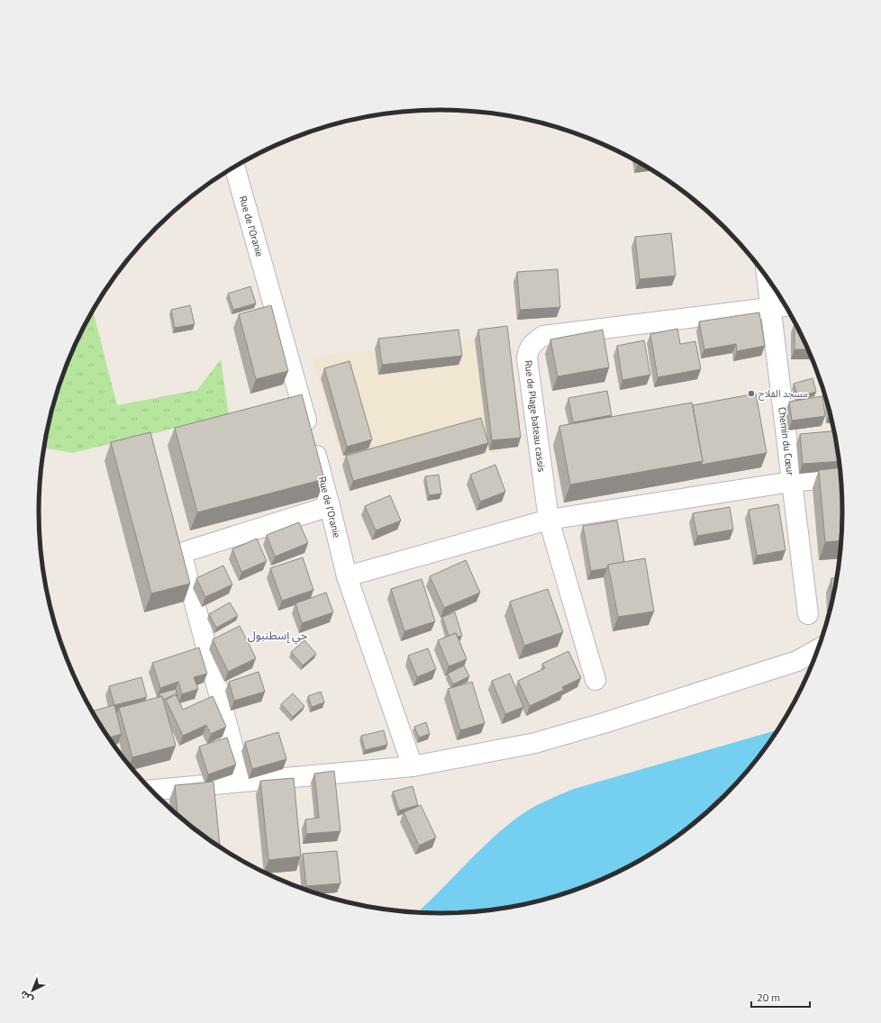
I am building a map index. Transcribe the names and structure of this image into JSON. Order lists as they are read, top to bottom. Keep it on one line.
{"streets":{"street":["Rue de l'Oranie","Rue de Plage bateau cassis","Chemin du Cœur"]},"crossings":[["Rue de Plage bateau cassis","Chemin du Cœur"]],"districts":["حي إسطنبول"],"places":["مسجد الفلاح"],"scale_bar":"20 m","north":"bottom left"}
